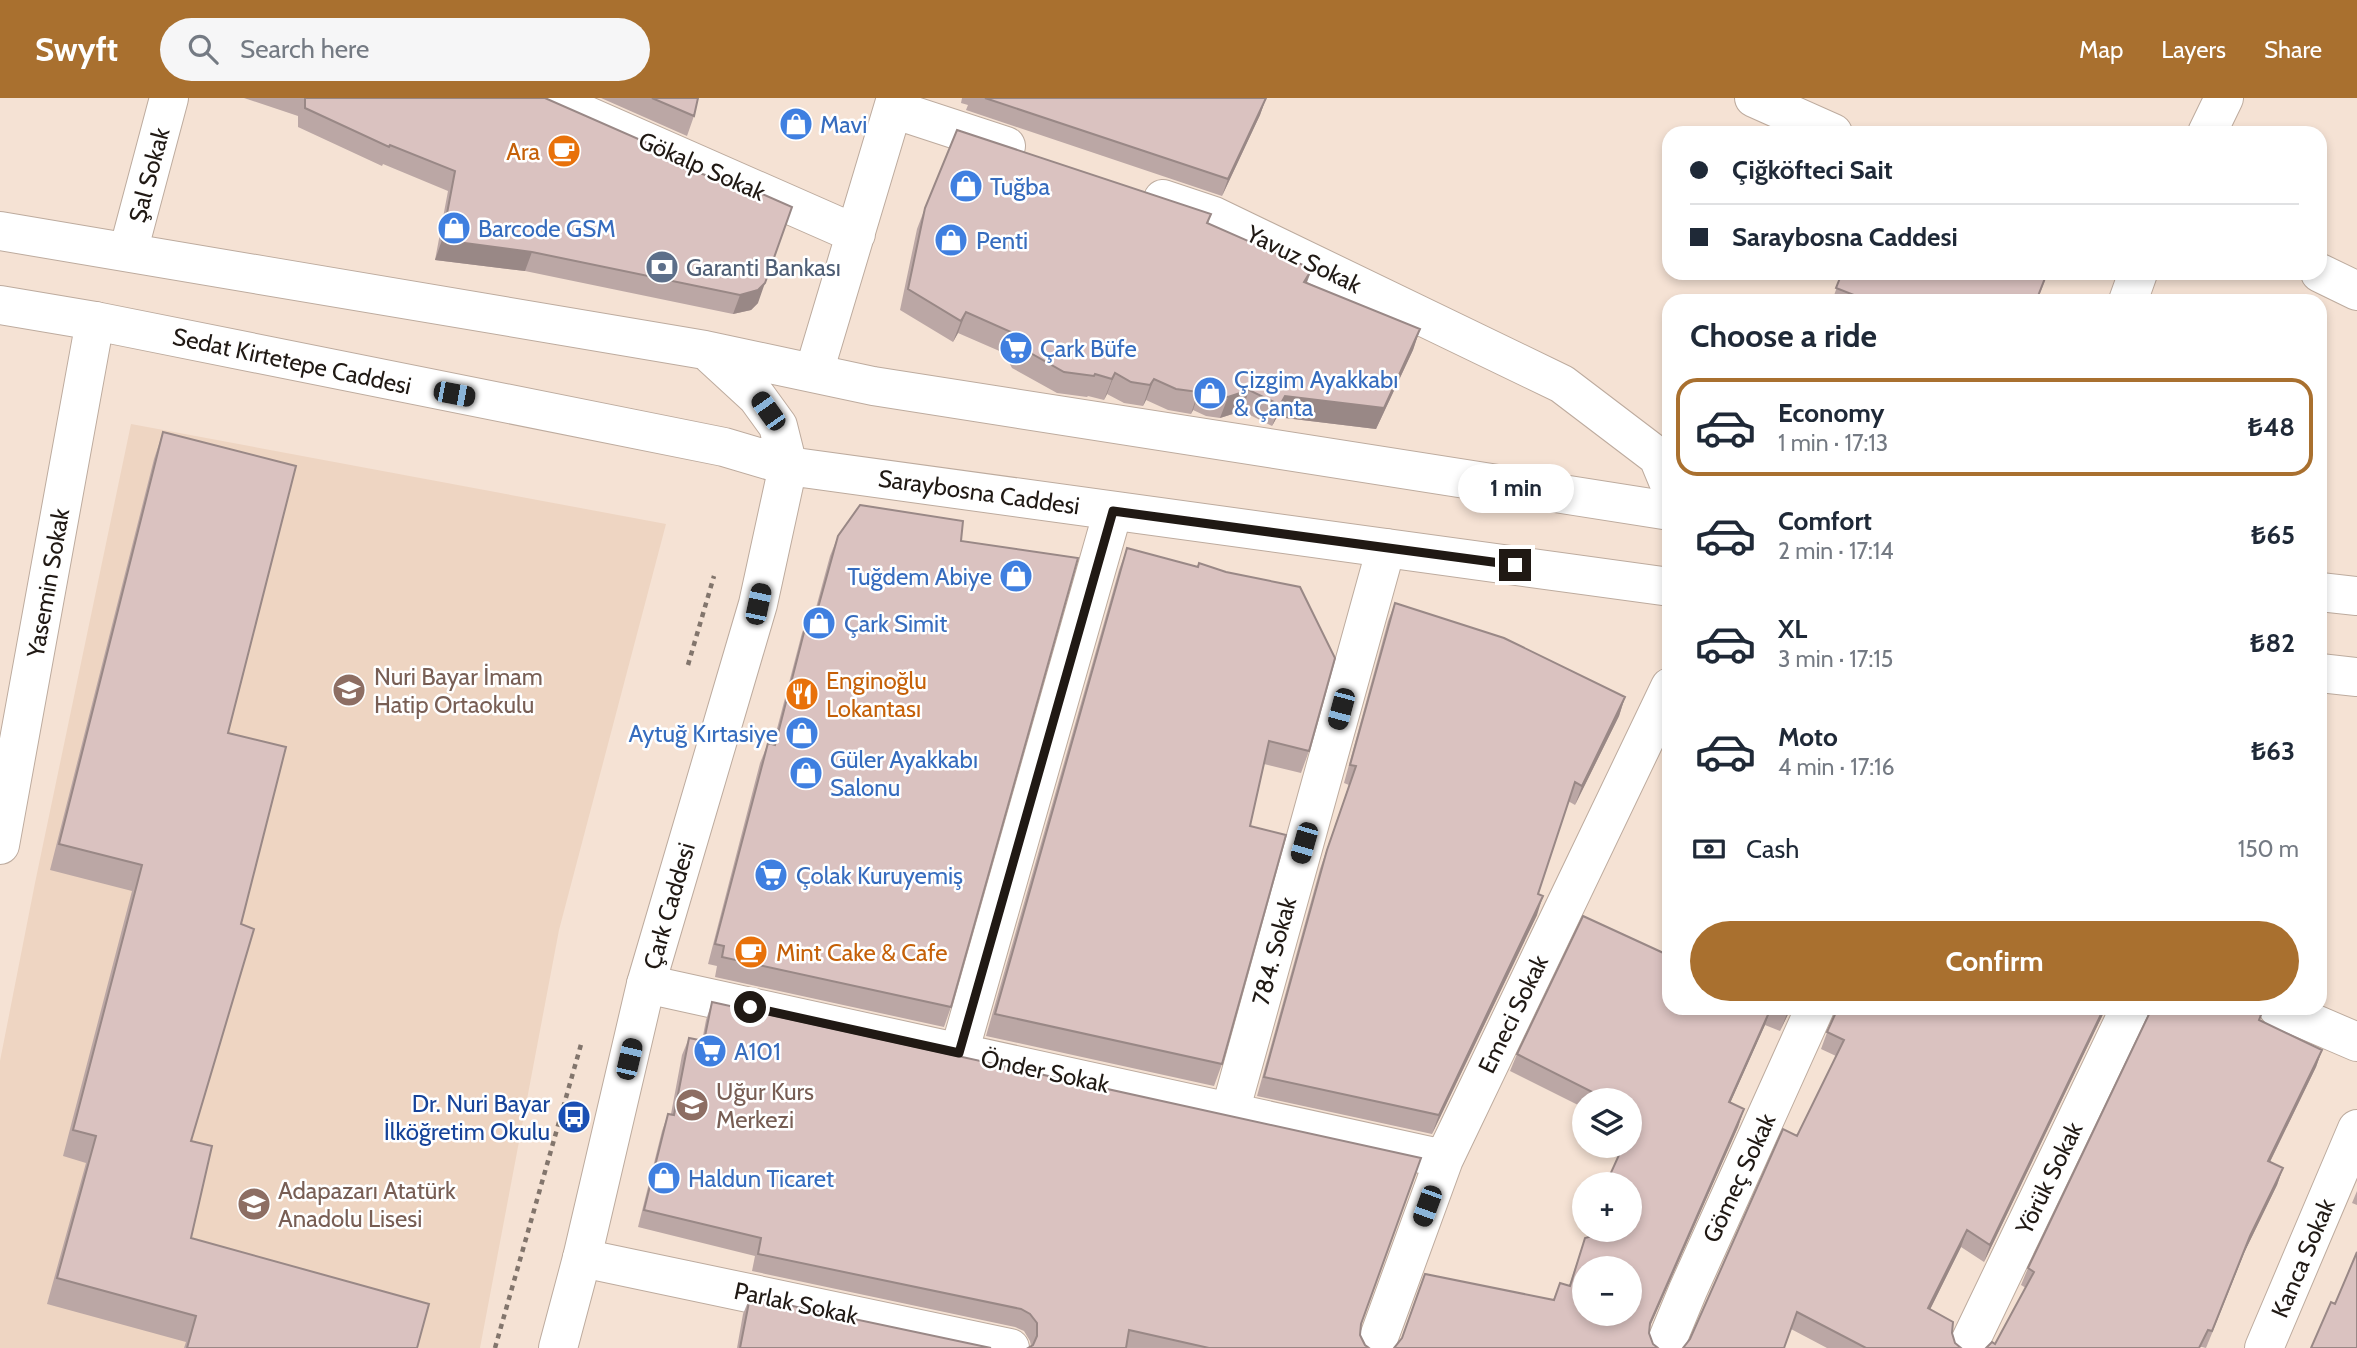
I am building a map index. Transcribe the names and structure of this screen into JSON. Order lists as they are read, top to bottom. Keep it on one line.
{"streets":{"street":["Gökalp Sokak","Şal Sokak","Yavuz Sokak","Sedat Kirtetepe Caddesi","Saraybosna Caddesi","Yasemin Sokak","Çark Caddesi","784. Sokak","Emeci Sokak","Önder Sokak","Gömeç Sokak","Yörük Sokak","Kanca Sokak","Parlak Sokak"]},"crossings":[["Sedat Kirtetepe Caddesi","Saraybosna Caddesi"],["Sedat Kirtetepe Caddesi","Yasemin Sokak"],["Sedat Kirtetepe Caddesi","Çark Caddesi"],["Saraybosna Caddesi","Çark Caddesi"],["Saraybosna Caddesi","784. Sokak"],["Çark Caddesi","Önder Sokak"],["Çark Caddesi","Parlak Sokak"],["784. Sokak","Önder Sokak"],["Emeci Sokak","Önder Sokak"]],"places":{"shop":["Mavi","Tuğba","Barcode GSM","Penti","Çizgim Ayakkabı & Çanta","Tuğdem Abiye","Çark Simit","Aytuğ Kırtasiye","Güler Ayakkabı Salonu","Haldun Ticaret"],"cafe":["Ara","Mint Cake & Cafe"],"bank":["Garanti Bankası"],"supermarket":["Çark Büfe","Çolak Kuruyemiş","A101"],"school or university":["Nuri Bayar İmam Hatip Ortaokulu","Uğur Kurs Merkezi","Adapazarı Atatürk Anadolu Lisesi"],"restaurant":["Enginoğlu Lokantası"],"bus stop":["Dr. Nuri Bayar İlköğretim Okulu"]},"page":{"header":"Swyft","search":"Search here","nav":["Map","Layers","Share"],"banner":["Çiğköfteci Sait","Saraybosna Caddesi"],"heading":"Choose a ride","list":[{"name":"Economy","note":"1 min · 17:13","value":"₺48"},{"name":"Comfort","note":"2 min · 17:14","value":"₺65"},{"name":"XL","note":"3 min · 17:15","value":"₺82"},{"name":"Moto","note":"4 min · 17:16","value":"₺63"}],"bubble":"1 min","pay":["Cash","150 m"],"buttons":"Confirm","map_buttons":["+","−"]}}
